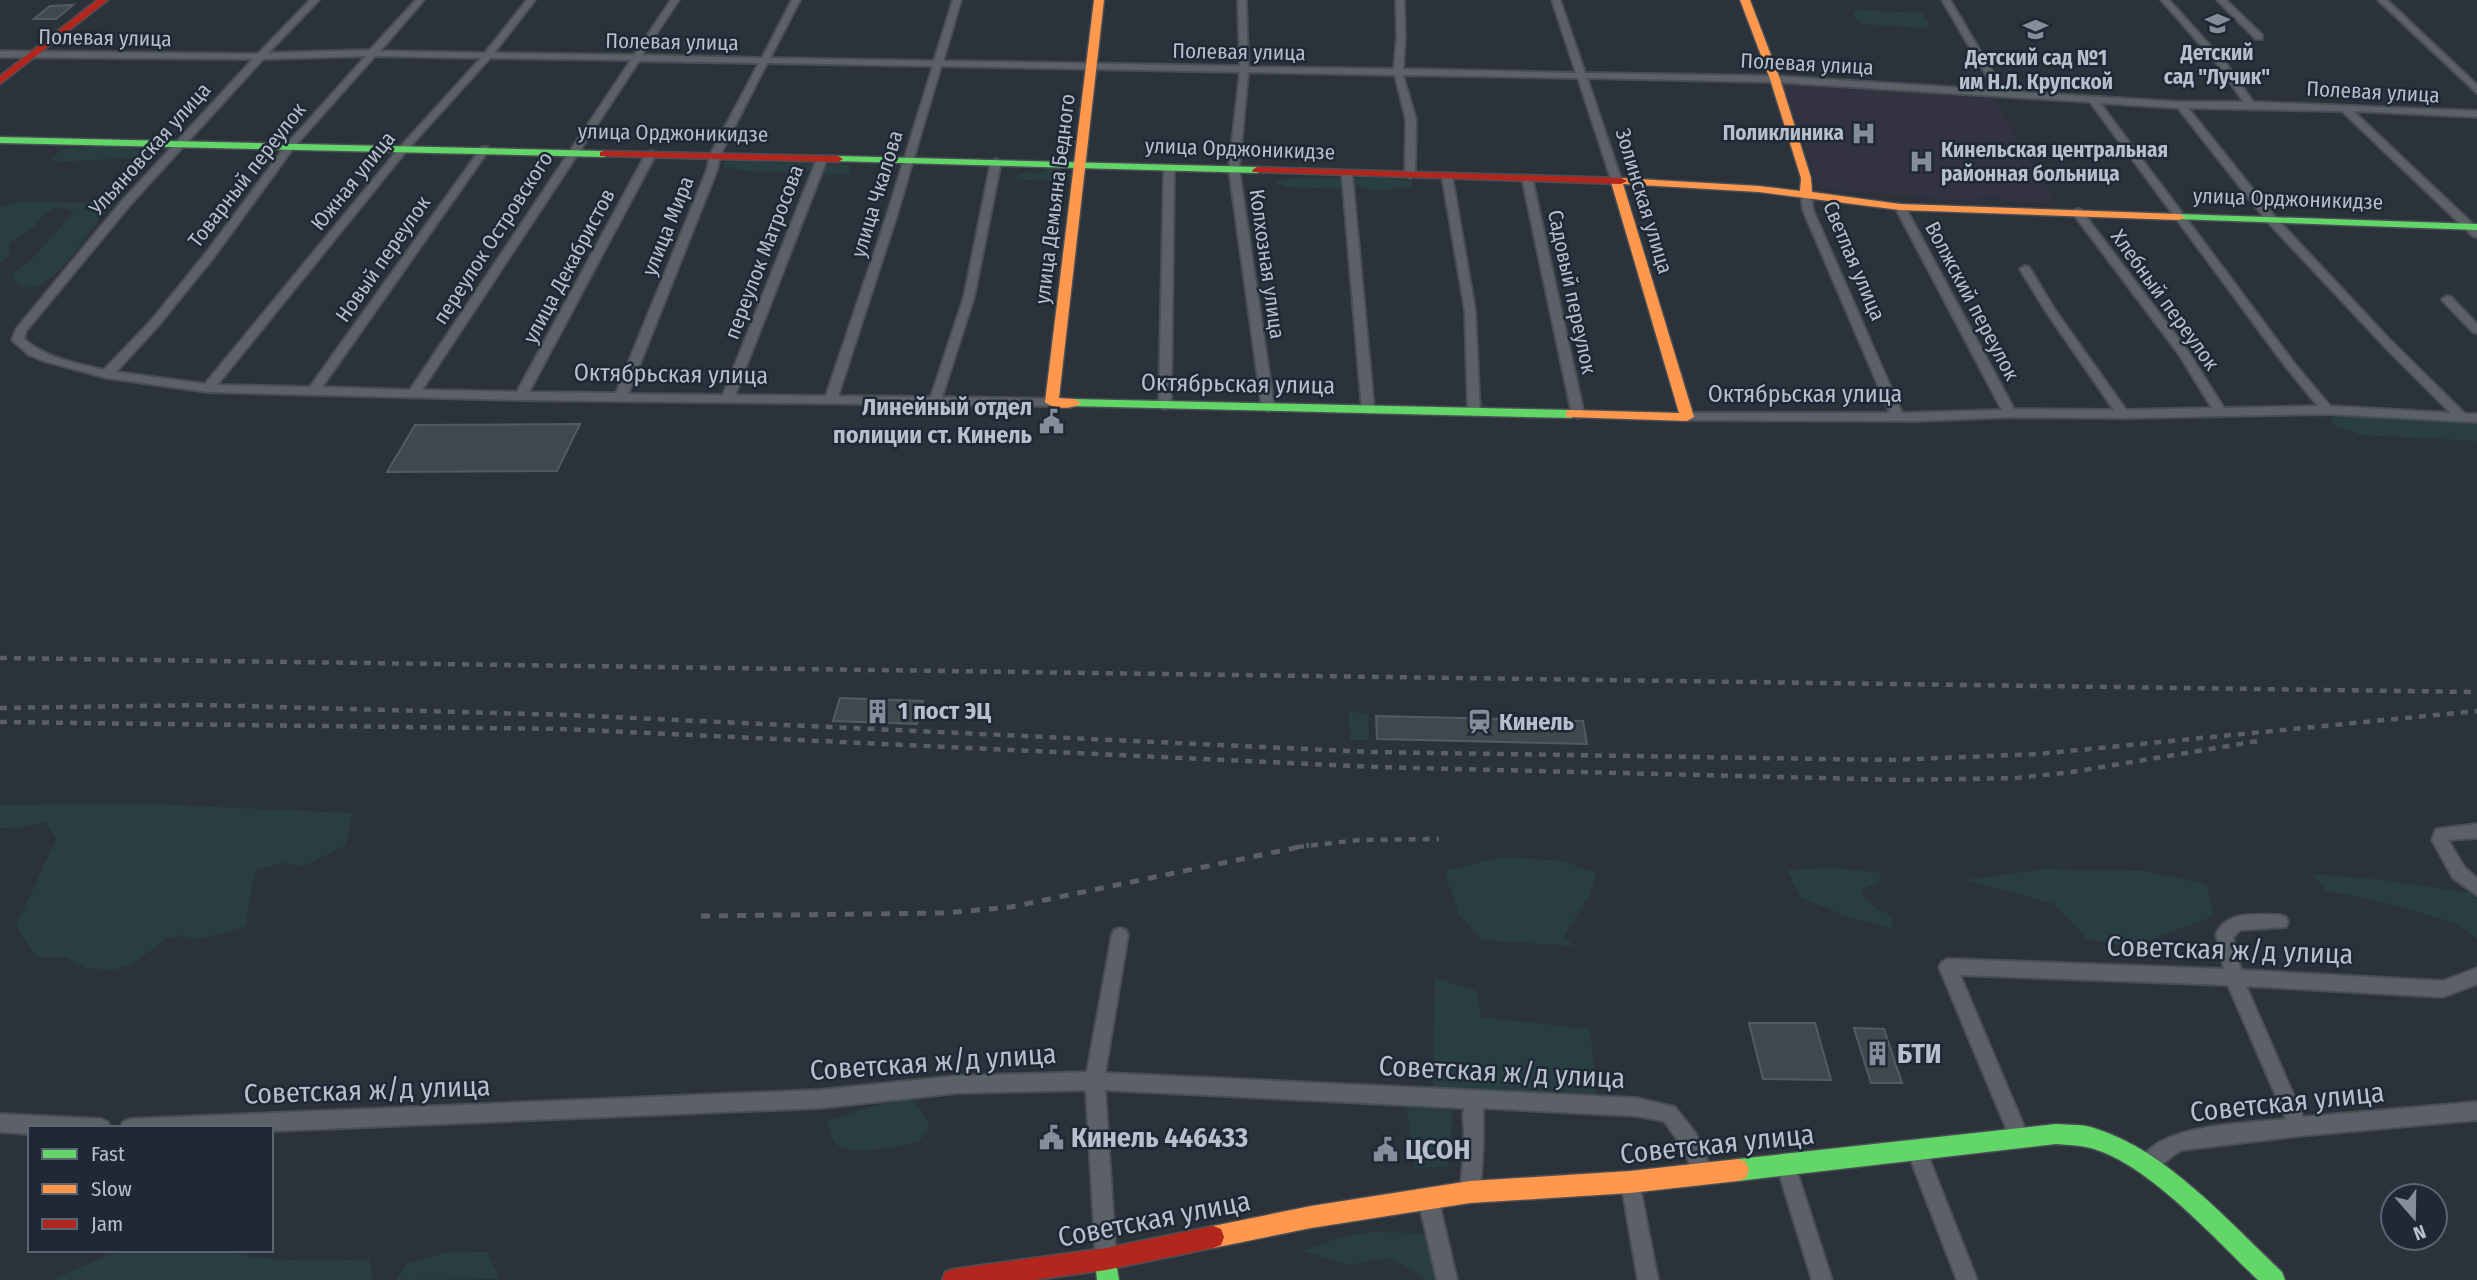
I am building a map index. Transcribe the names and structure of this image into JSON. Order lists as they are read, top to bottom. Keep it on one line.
{"streets":{"main road":["улица Орджоникидзе","улица Демьяна Бедного","Золинская улица","Светлая улица","Октябрьская улица","Советская улица"],"street":["Полевая улица","Ульяновская улица","Товарный переулок","Южная улица","улица Чкалова","улица Мира","переулок Островского","переулок Матросова","Новый переулок","Колхозная улица","улица Декабристов","Садовый переулок","Хлебный переулок","Волжский переулок","Советская ж/д улица"]},"crossings":[["Полевая улица","Ульяновская улица"],["Полевая улица","Товарный переулок"],["Полевая улица","Южная улица"],["Полевая улица","улица Чкалова"],["Полевая улица","улица Демьяна Бедного"],["Полевая улица","Золинская улица"],["Полевая улица","улица Мира"],["Полевая улица","переулок Островского"],["Полевая улица","Светлая улица"],["Полевая улица","Колхозная улица"],["улица Орджоникидзе","Ульяновская улица"],["улица Орджоникидзе","Товарный переулок"],["улица Орджоникидзе","Южная улица"],["улица Орджоникидзе","улица Чкалова"],["улица Орджоникидзе","улица Демьяна Бедного"],["улица Орджоникидзе","Золинская улица"],["улица Орджоникидзе","улица Мира"],["улица Орджоникидзе","переулок Островского"],["улица Орджоникидзе","переулок Матросова"],["улица Орджоникидзе","Новый переулок"],["улица Орджоникидзе","Светлая улица"],["улица Орджоникидзе","Колхозная улица"],["улица Орджоникидзе","улица Декабристов"],["улица Орджоникидзе","Садовый переулок"],["улица Орджоникидзе","Хлебный переулок"],["улица Орджоникидзе","Волжский переулок"],["Ульяновская улица","Октябрьская улица"],["Товарный переулок","Октябрьская улица"],["Южная улица","Октябрьская улица"],["улица Чкалова","Октябрьская улица"],["улица Демьяна Бедного","Октябрьская улица"],["Золинская улица","Октябрьская улица"],["улица Мира","Октябрьская улица"],["переулок Островского","Октябрьская улица"],["переулок Матросова","Октябрьская улица"],["Новый переулок","Октябрьская улица"],["Светлая улица","Октябрьская улица"],["Колхозная улица","Октябрьская улица"],["улица Декабристов","Октябрьская улица"],["Садовый переулок","Октябрьская улица"],["Хлебный переулок","Октябрьская улица"],["Волжский переулок","Октябрьская улица"],["Советская ж/д улица","Советская улица"]],"places":{"school or university":["Детский сад \"Лучик\"","Детский сад №1 им Н.Л. Крупской"],"hospital":["Поликлиника","Кинельская центральная районная больница"],"public building":["Линейный отдел полиции ст. Кинель","Кинель 446433","ЦСОН"],"building":["1 пост ЭЦ","БТИ"],"station":["Кинель"]},"legend":["Fast","Slow","Jam"],"north":"bottom"}
